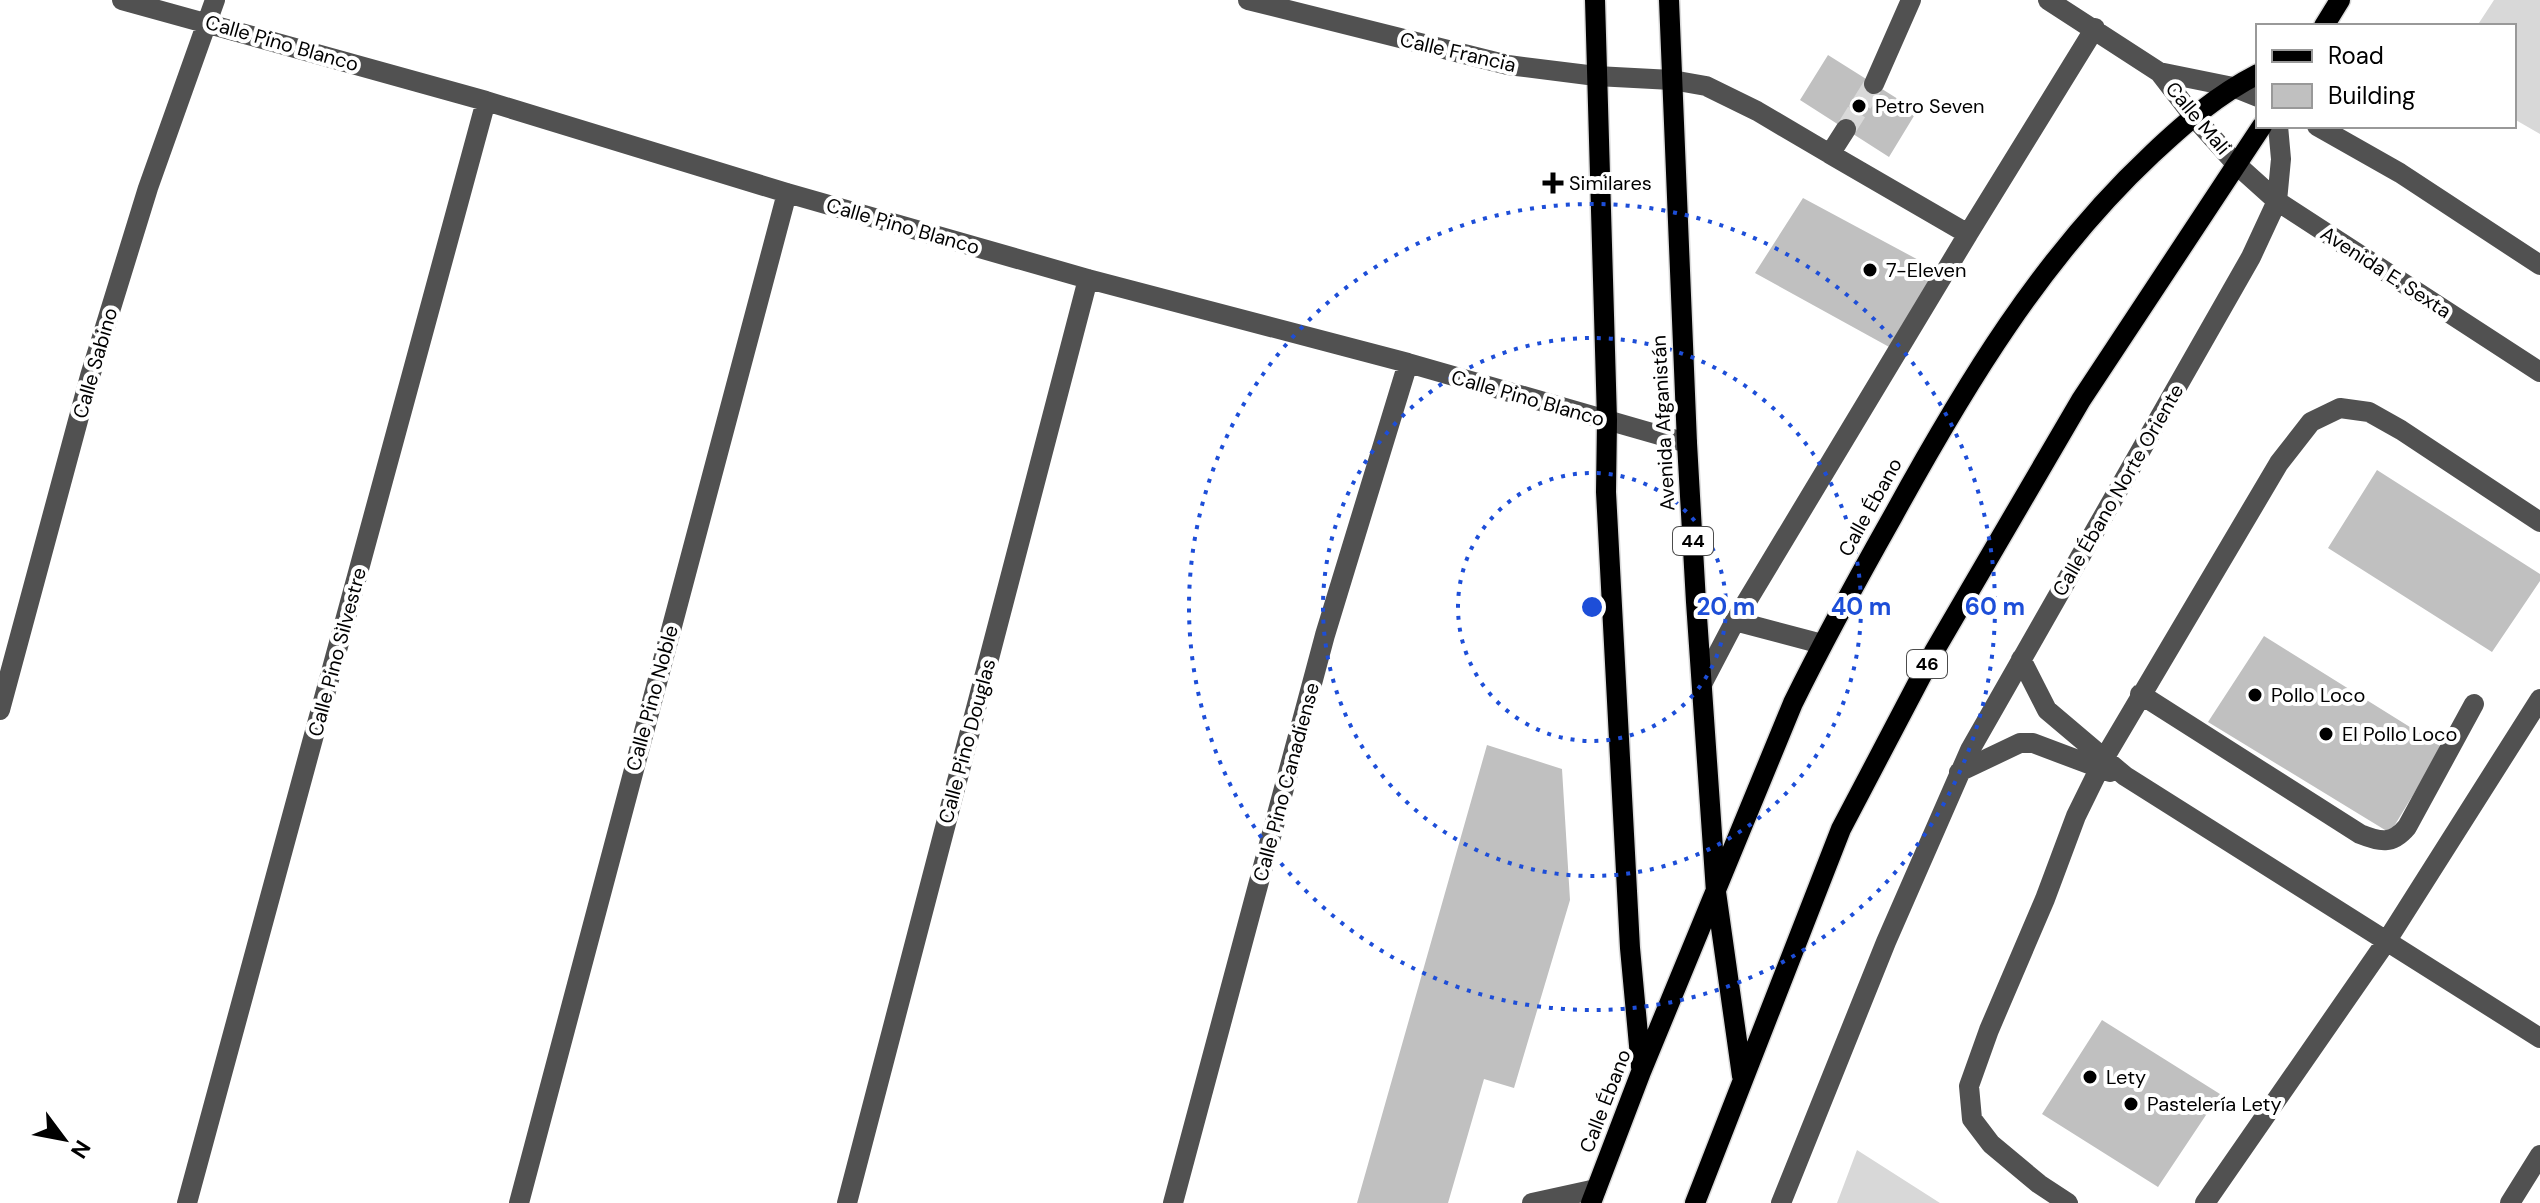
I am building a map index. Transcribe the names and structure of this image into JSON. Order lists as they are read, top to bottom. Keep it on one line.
{"streets":{"main road":["Avenida Afganistán","Calle Ébano","44","46"],"street":["Calle Pino Blanco","Calle Francia","Calle Mali","Avenida E. Sexta","Calle Sabino","Calle Ébano Norte Oriente","Calle Pino Silvestre","Calle Pino Noble","Calle Pino Douglas","Calle Pino Canadiense"]},"crossings":[["Calle Pino Blanco","Calle Sabino"],["Calle Pino Blanco","Avenida Afganistán"],["Calle Pino Blanco","Calle Pino Silvestre"],["Calle Pino Blanco","Calle Pino Noble"],["Calle Pino Blanco","Calle Pino Douglas"],["Calle Pino Blanco","Calle Pino Canadiense"],["Calle Francia","Avenida Afganistán"],["Calle Mali","Avenida E. Sexta"],["Calle Mali","Calle Ébano"],["Calle Mali","46"],["Avenida E. Sexta","Calle Ébano Norte Oriente"],["Avenida E. Sexta","46"],["Avenida Afganistán","Calle Ébano"],["Avenida Afganistán","46"]],"places":{"other":["Petro Seven","7-Eleven","Pollo Loco","El Pollo Loco","Lety","Pastelería Lety"],"health":["Similares"]},"legend":["Road","Building"],"north":"bottom right","rings":["20 m","40 m","60 m"]}
